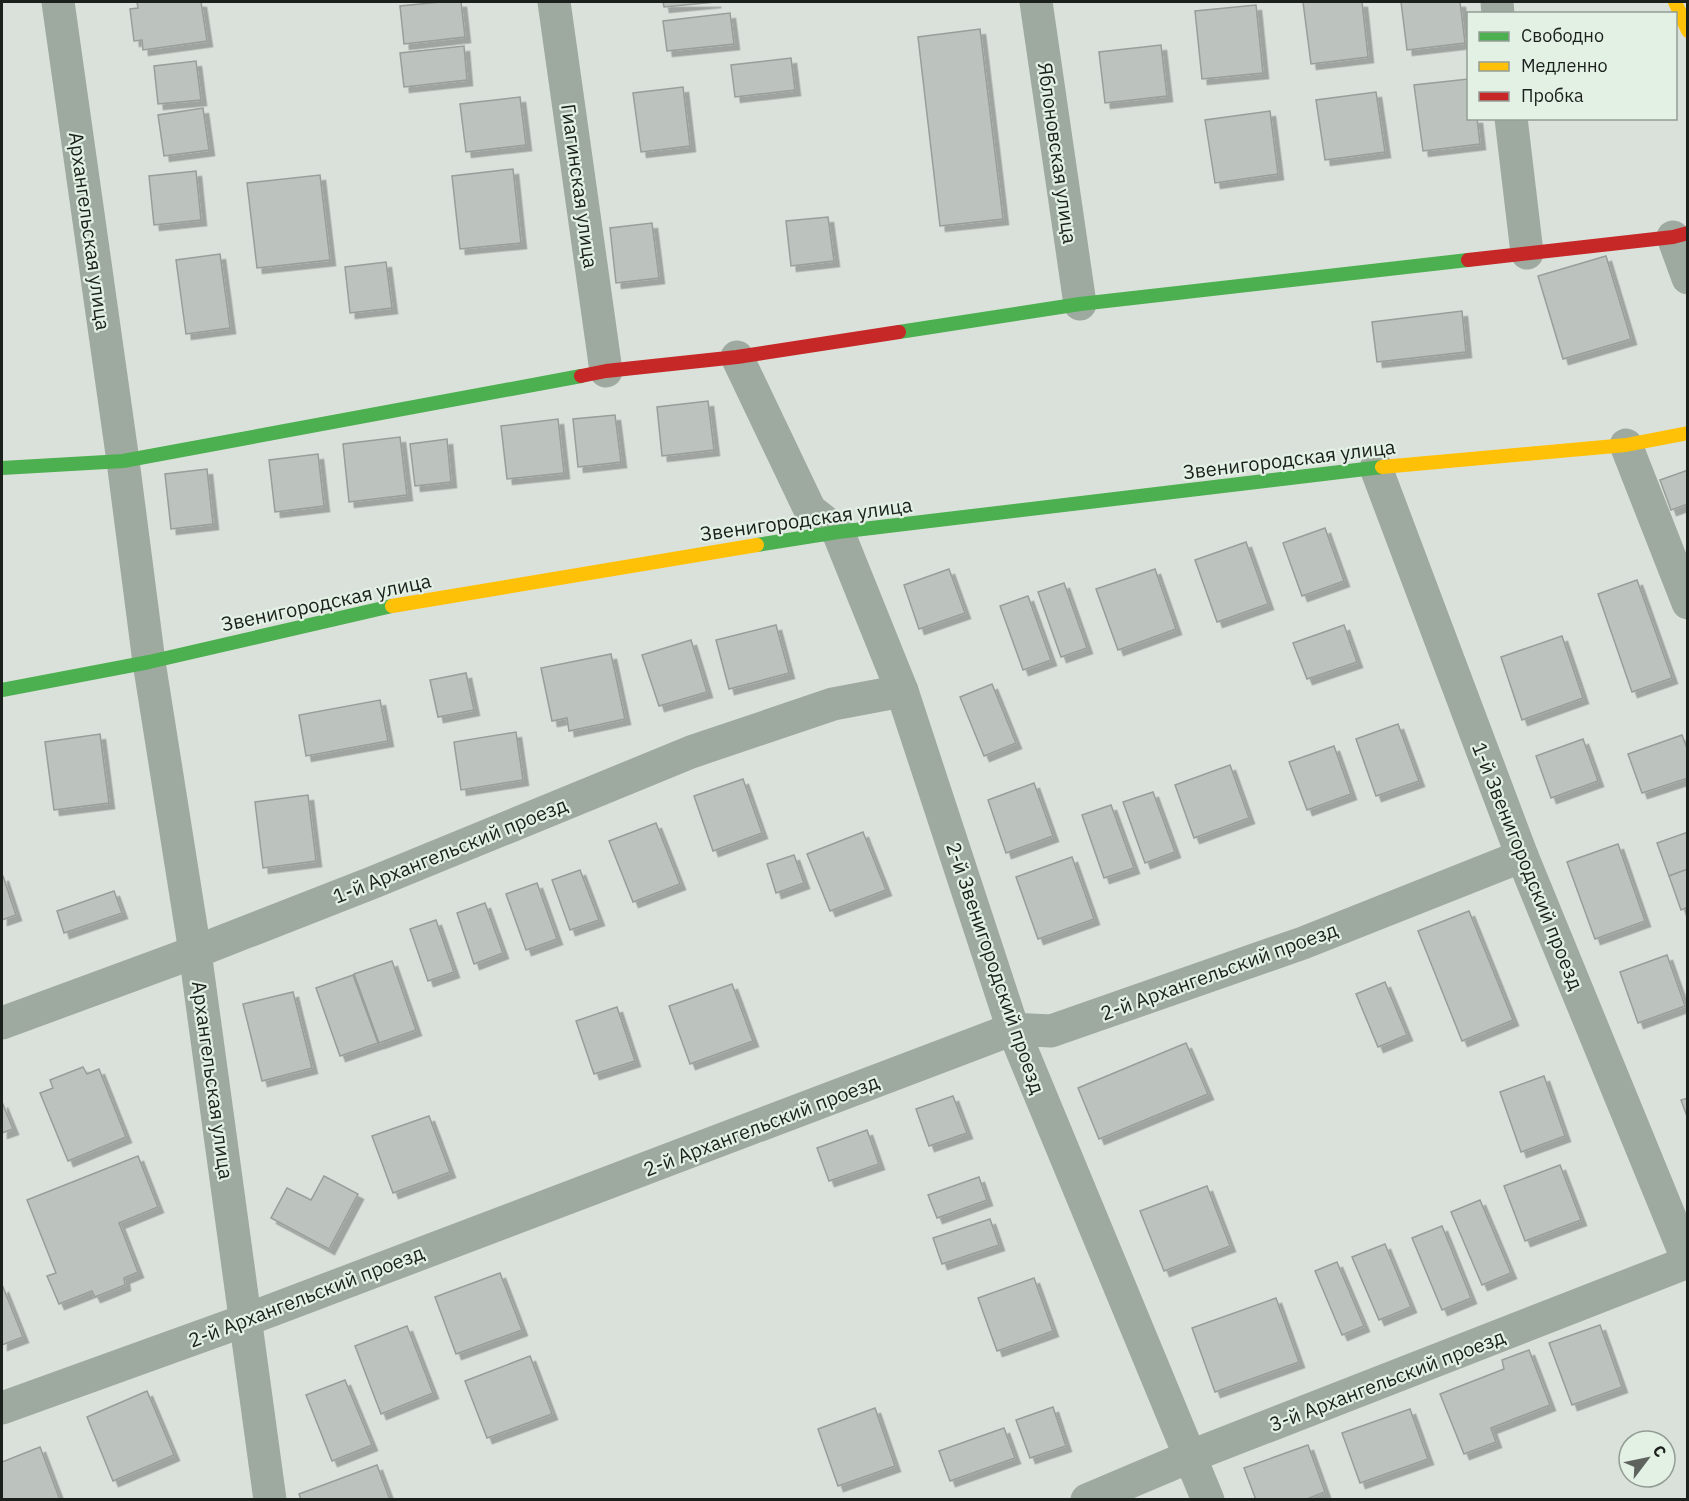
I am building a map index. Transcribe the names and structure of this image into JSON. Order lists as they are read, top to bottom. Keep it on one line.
{"streets":{"street":["Яблоновская улица","Гиагинская улица","Архангельская улица","Звенигородская улица","1-й Архангельский проезд","1-й Звенигородский проезд","2-й Звенигородский проезд","2-й Архангельский проезд","3-й Архангельский проезд"]},"crossings":[["Архангельская улица","Звенигородская улица"],["Архангельская улица","1-й Архангельский проезд"],["Архангельская улица","2-й Архангельский проезд"],["Звенигородская улица","1-й Звенигородский проезд"],["Звенигородская улица","2-й Звенигородский проезд"],["1-й Архангельский проезд","2-й Звенигородский проезд"],["1-й Звенигородский проезд","2-й Архангельский проезд"],["1-й Звенигородский проезд","3-й Архангельский проезд"],["2-й Звенигородский проезд","2-й Архангельский проезд"],["2-й Звенигородский проезд","3-й Архангельский проезд"]],"legend":["Свободно","Медленно","Пробка"],"north":"top right"}
